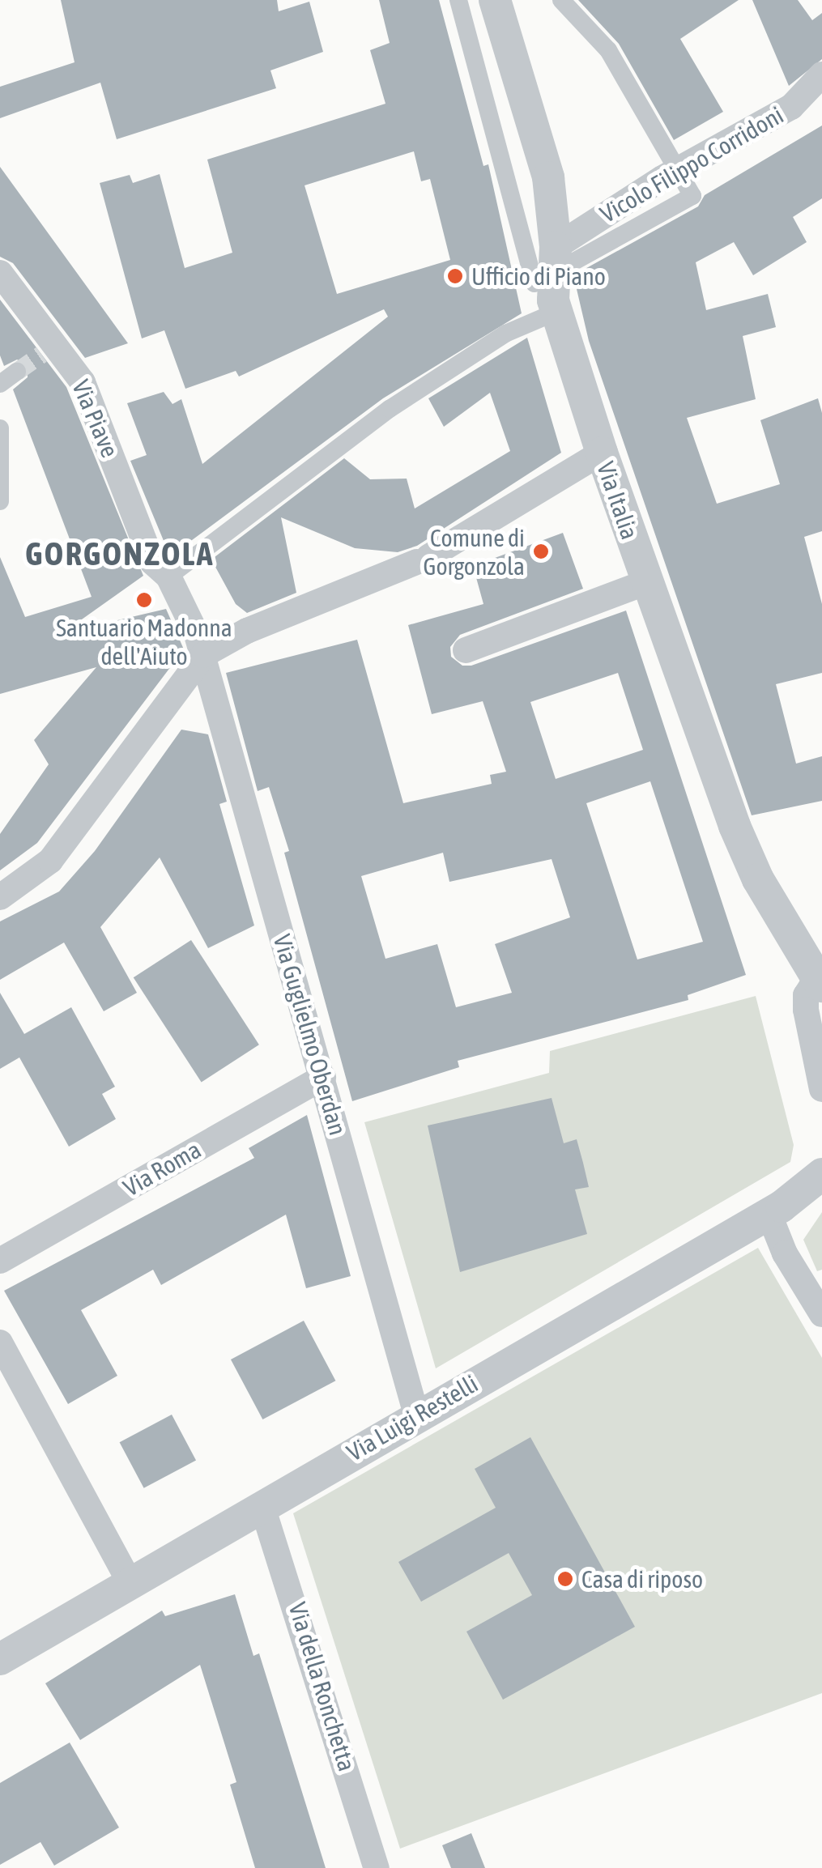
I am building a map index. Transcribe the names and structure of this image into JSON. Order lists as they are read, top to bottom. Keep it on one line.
{"streets":{"street":["Vicolo Filippo Corridoni","Via Piave","Via Italia","Via Guglielmo Oberdan","Via Roma","Via Luigi Restelli","Via della Ronchetta"]},"crossings":[["Vicolo Filippo Corridoni","Via Italia"],["Via Piave","Via Guglielmo Oberdan"],["Via Guglielmo Oberdan","Via Roma"],["Via Guglielmo Oberdan","Via Luigi Restelli"],["Via Luigi Restelli","Via della Ronchetta"]],"districts":["GORGONZOLA"],"places":["Ufficio di Piano","Comune di Gorgonzola","Santuario Madonna dell'Aiuto","Casa di riposo"]}
